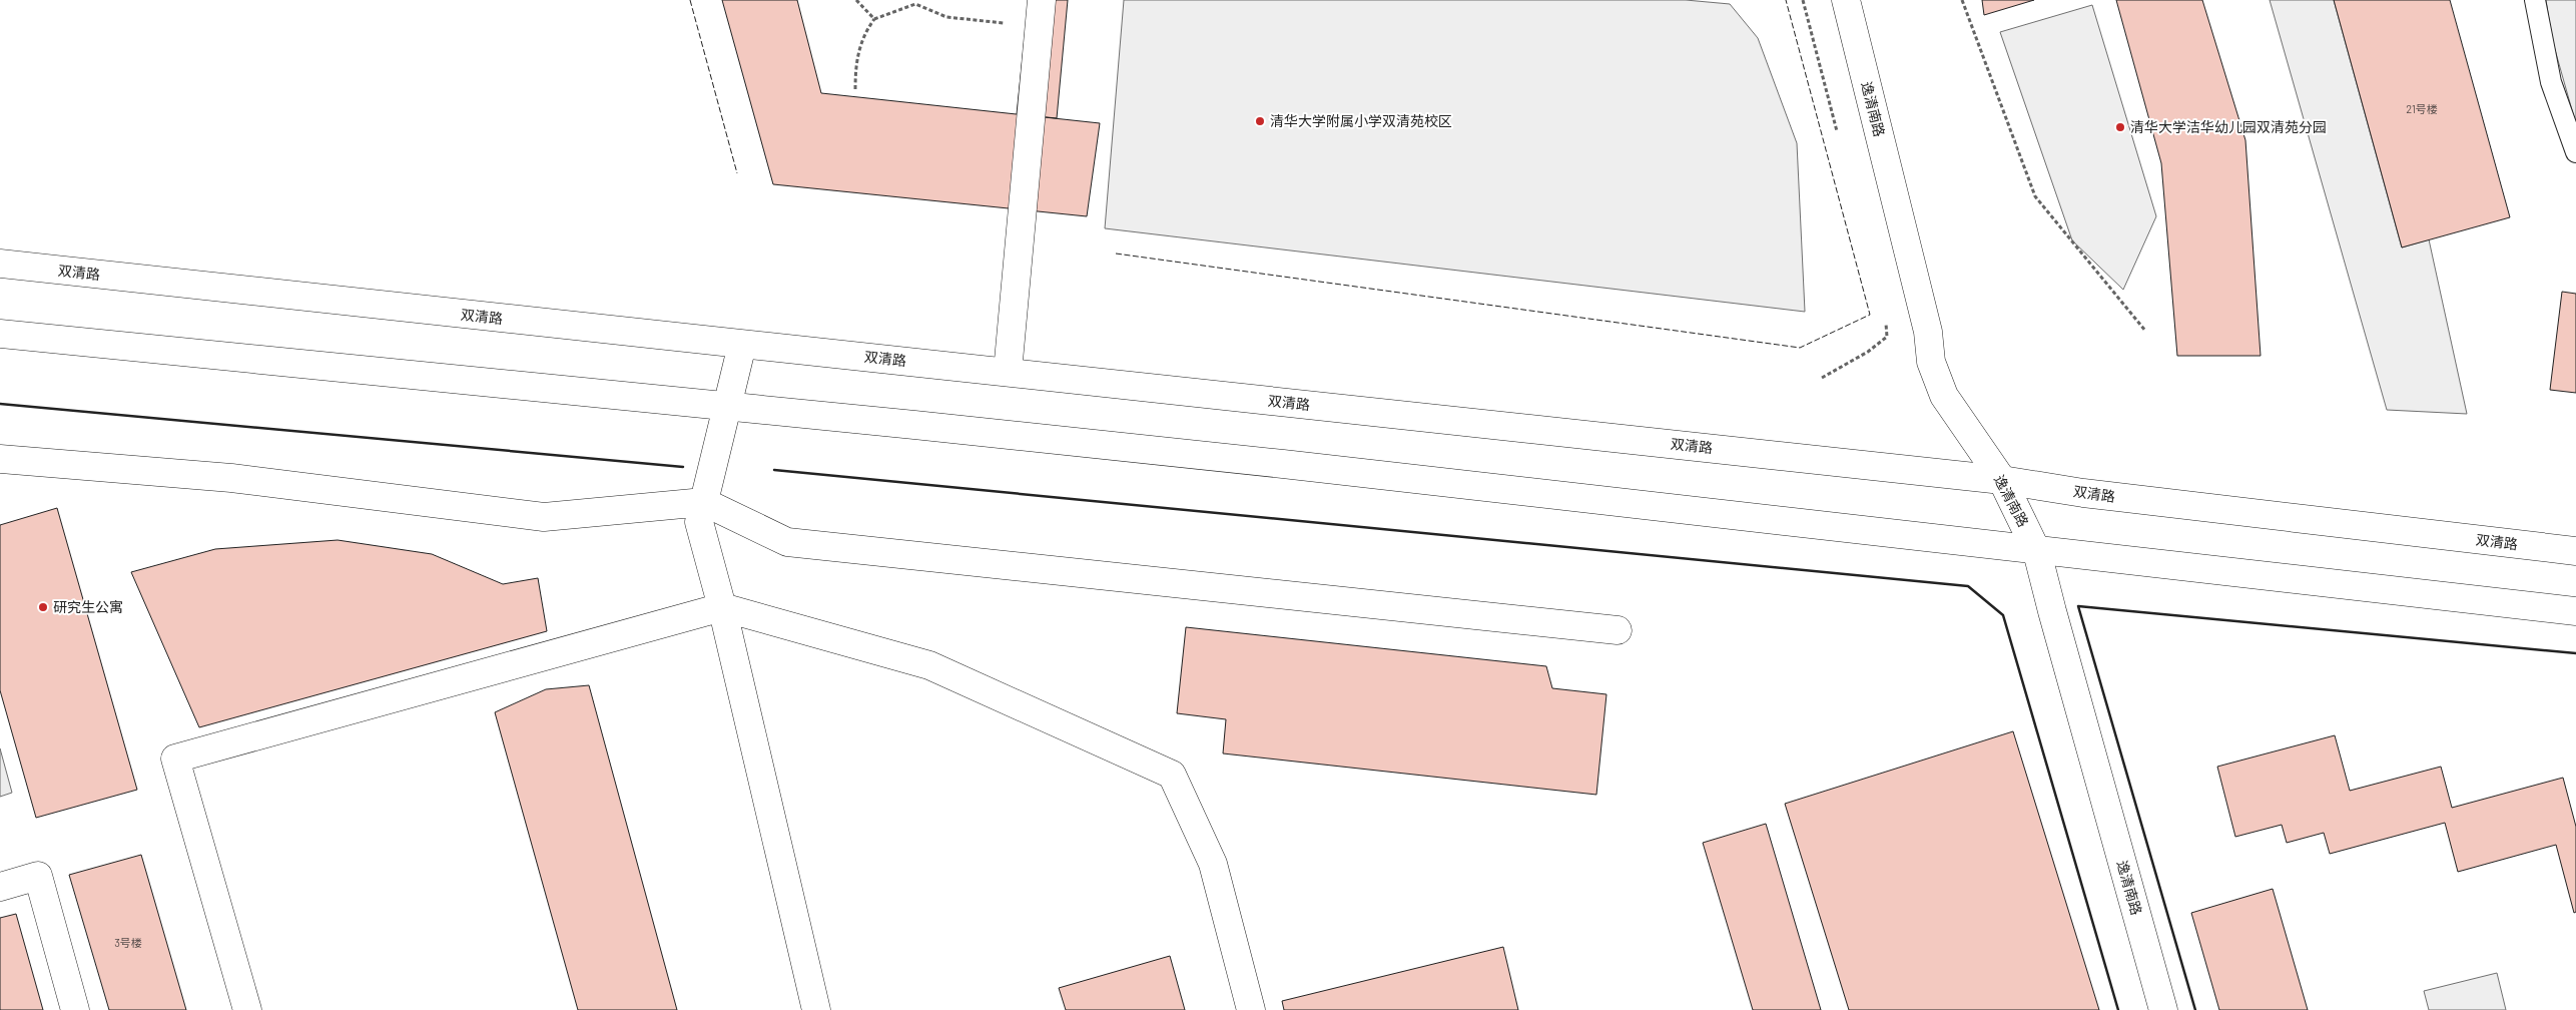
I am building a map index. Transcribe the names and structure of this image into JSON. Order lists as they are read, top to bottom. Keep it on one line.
{"streets":{"street":["逸清南路","双清路"]},"crossings":[["逸清南路","双清路"]],"places":["清华大学附属小学双清苑校区","清华大学洁华幼儿园双清苑分园","研究生公寓"],"house_numbers":["21号楼","3号楼"]}
